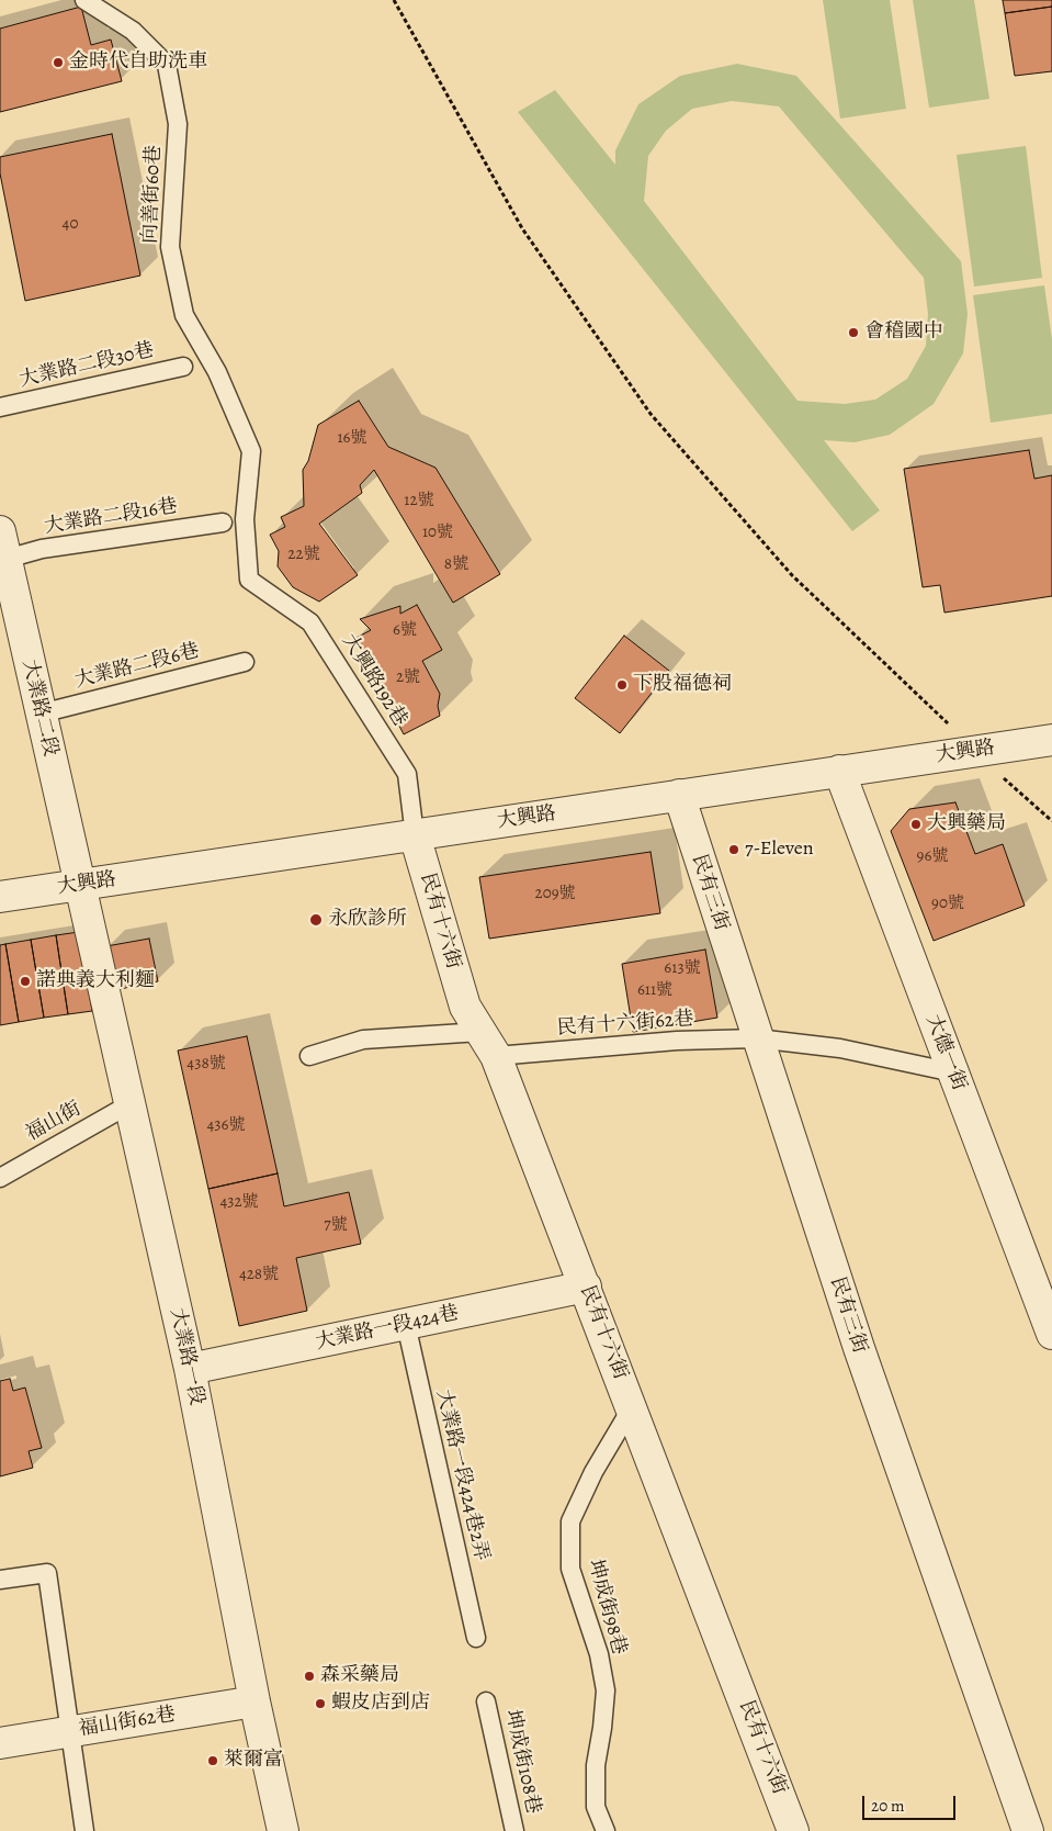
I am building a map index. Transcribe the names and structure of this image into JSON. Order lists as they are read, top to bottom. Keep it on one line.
{"streets":{"street":["大業路二段","大興路","民有三街","民有十六街","大德一街","大業路一段424巷","大業路一段","福山街62巷"],"lane":["向善街60巷","大業路二段30巷","大業路二段16巷","大業路二段6巷","大興路192巷","民有十六街62巷","福山街","大業路一段424巷2弄","坤成街98巷","坤成街108巷"]},"crossings":[["向善街60巷","大興路192巷"],["大業路二段16巷","大業路二段"],["大業路二段6巷","大業路二段"],["大興路192巷","大興路"],["大興路192巷","民有十六街"],["大業路二段","大興路"],["大業路二段","大業路一段"],["大興路","民有三街"],["大興路","民有十六街"],["大興路","大德一街"],["大興路","大業路一段"],["民有三街","民有十六街62巷"],["民有十六街","民有十六街62巷"],["民有十六街","大業路一段424巷"],["民有十六街","坤成街98巷"],["民有十六街62巷","大德一街"],["福山街","大業路一段"],["大業路一段424巷","大業路一段"],["大業路一段424巷","大業路一段424巷2弄"],["大業路一段","福山街62巷"]],"places":["金時代自助洗車","會稽國中","下股福德祠","大興藥局","7-Eleven","永欣診所","諾典義大利麵","森采藥局","蝦皮店到店","萊爾富"],"house_numbers":["40","16號","12號","10號","22號","8號","6號","2號","96號","209號","90號","613號","611號","438號","436號","432號","7號","428號"],"scale_bar":"20 m"}
